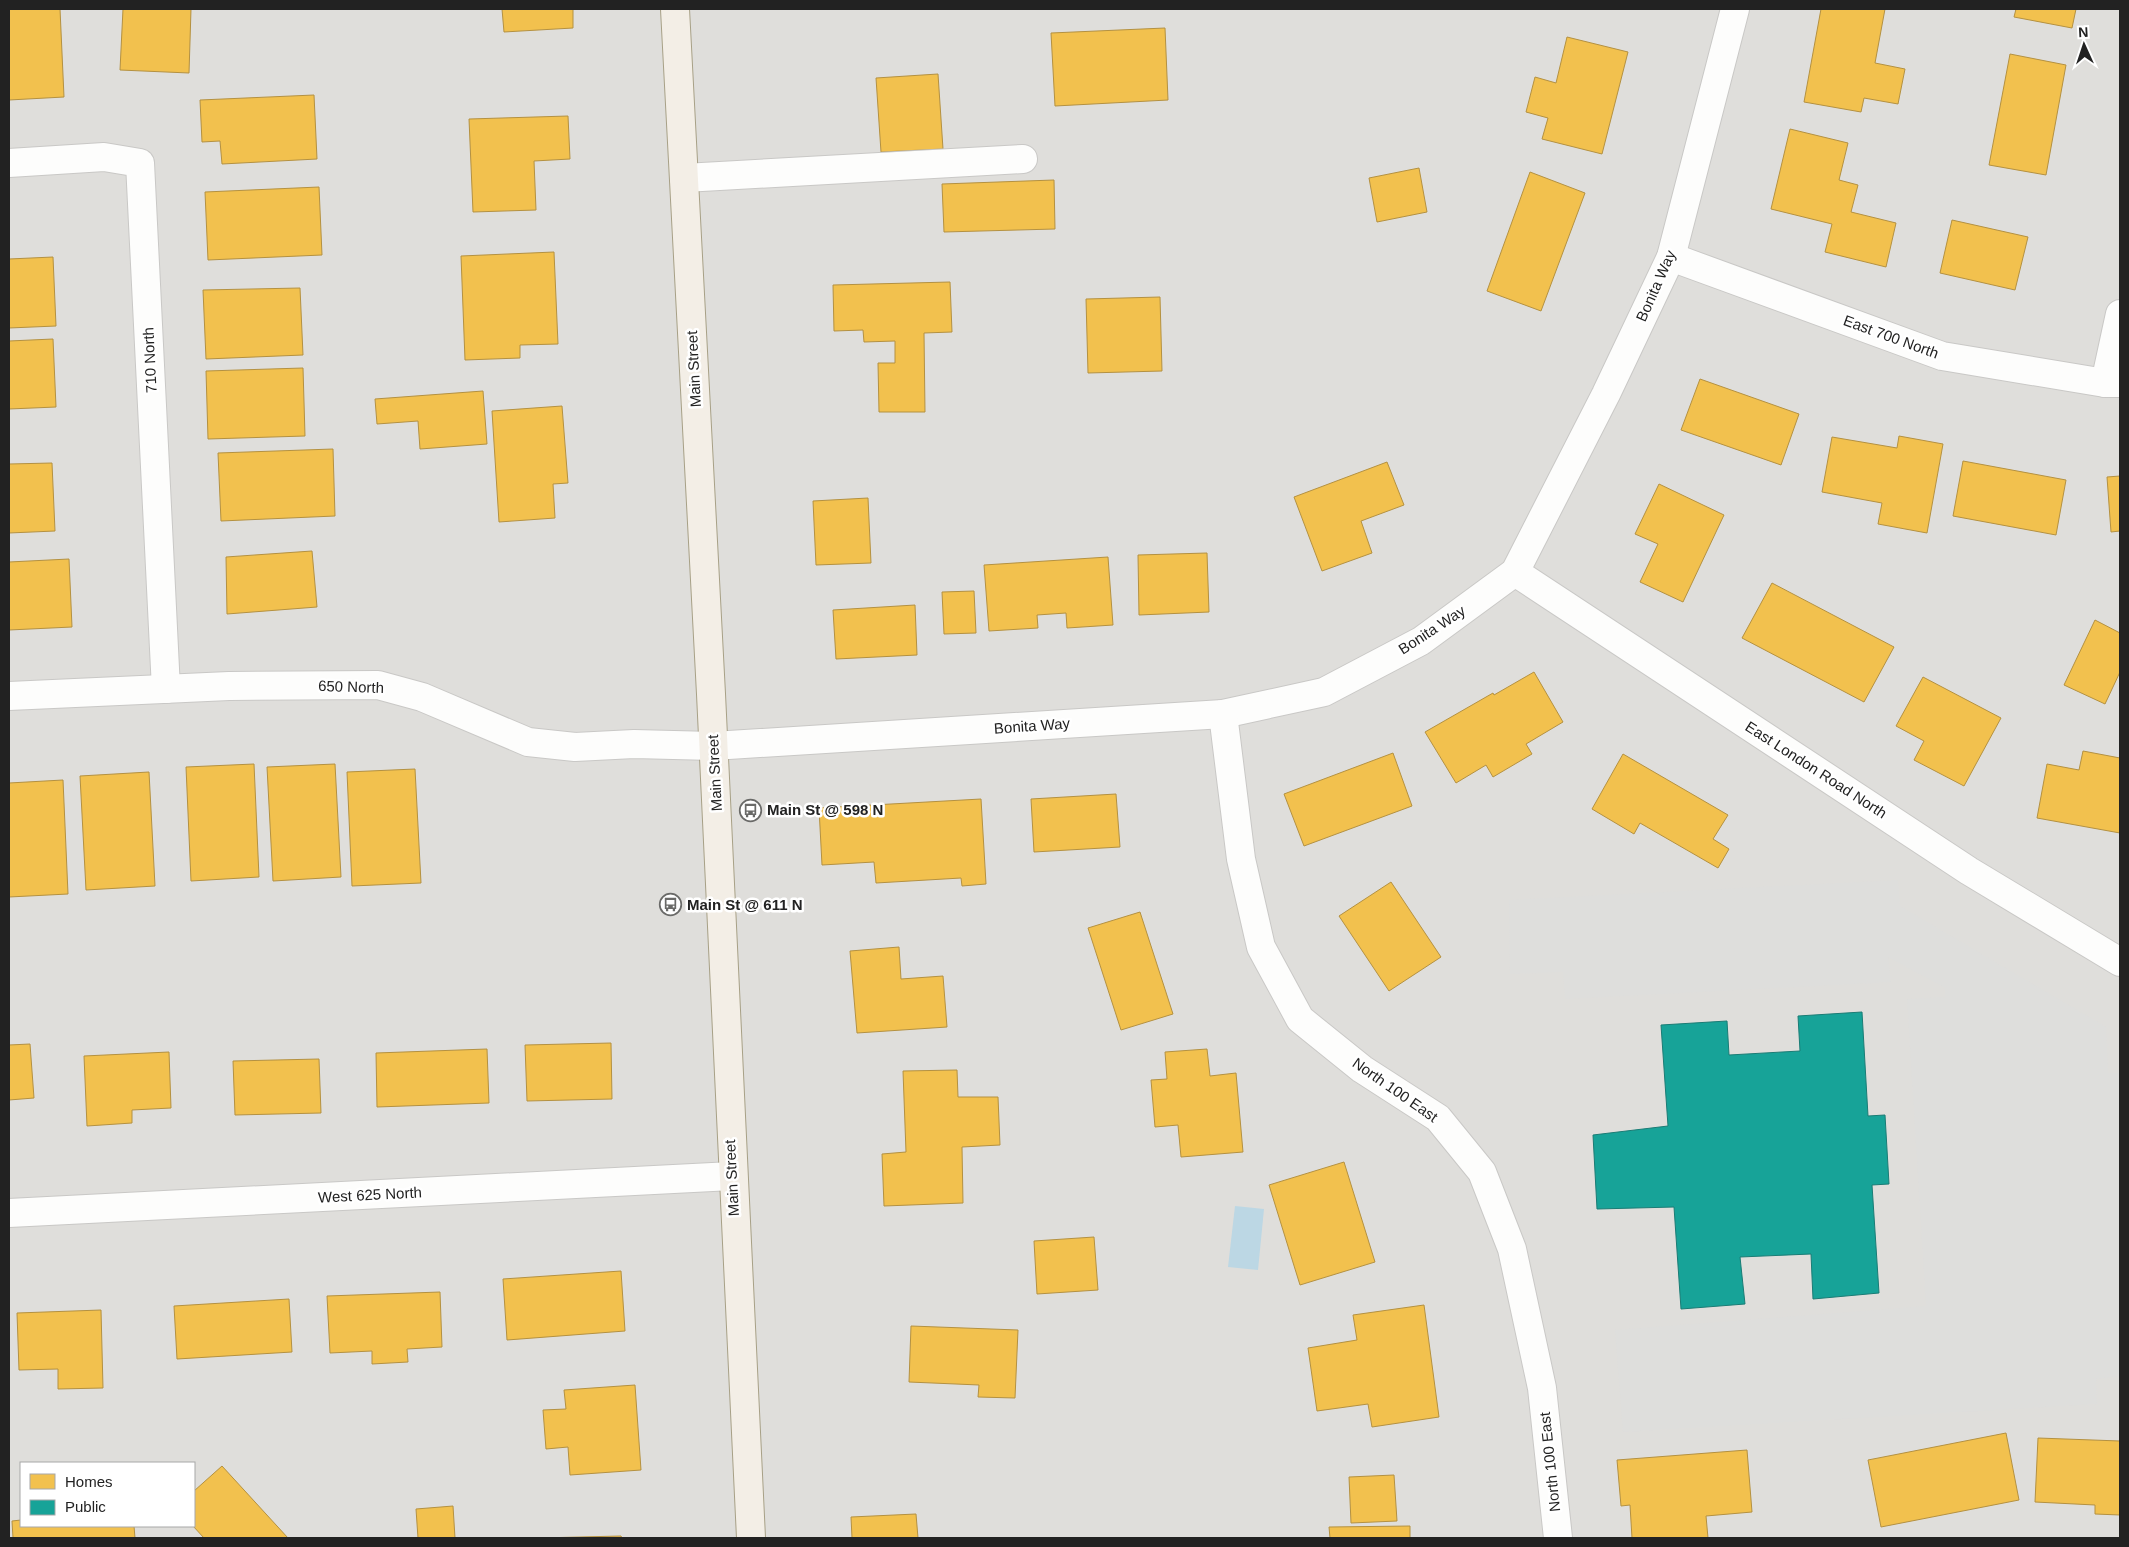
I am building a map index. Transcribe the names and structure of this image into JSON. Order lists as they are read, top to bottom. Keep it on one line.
{"streets":{"main road":["Main Street"],"street":["Bonita Way","East 700 North","710 North","650 North","East London Road North","North 100 East","West 625 North"]},"crossings":[["Bonita Way","East 700 North"],["Bonita Way","Main Street"],["Bonita Way","650 North"],["Bonita Way","East London Road North"],["Bonita Way","North 100 East"],["710 North","650 North"],["Main Street","650 North"],["Main Street","West 625 North"]],"places":{"bus stop":["Main St @ 598 N","Main St @ 611 N"]},"legend":["Homes","Public"],"north":"top"}
